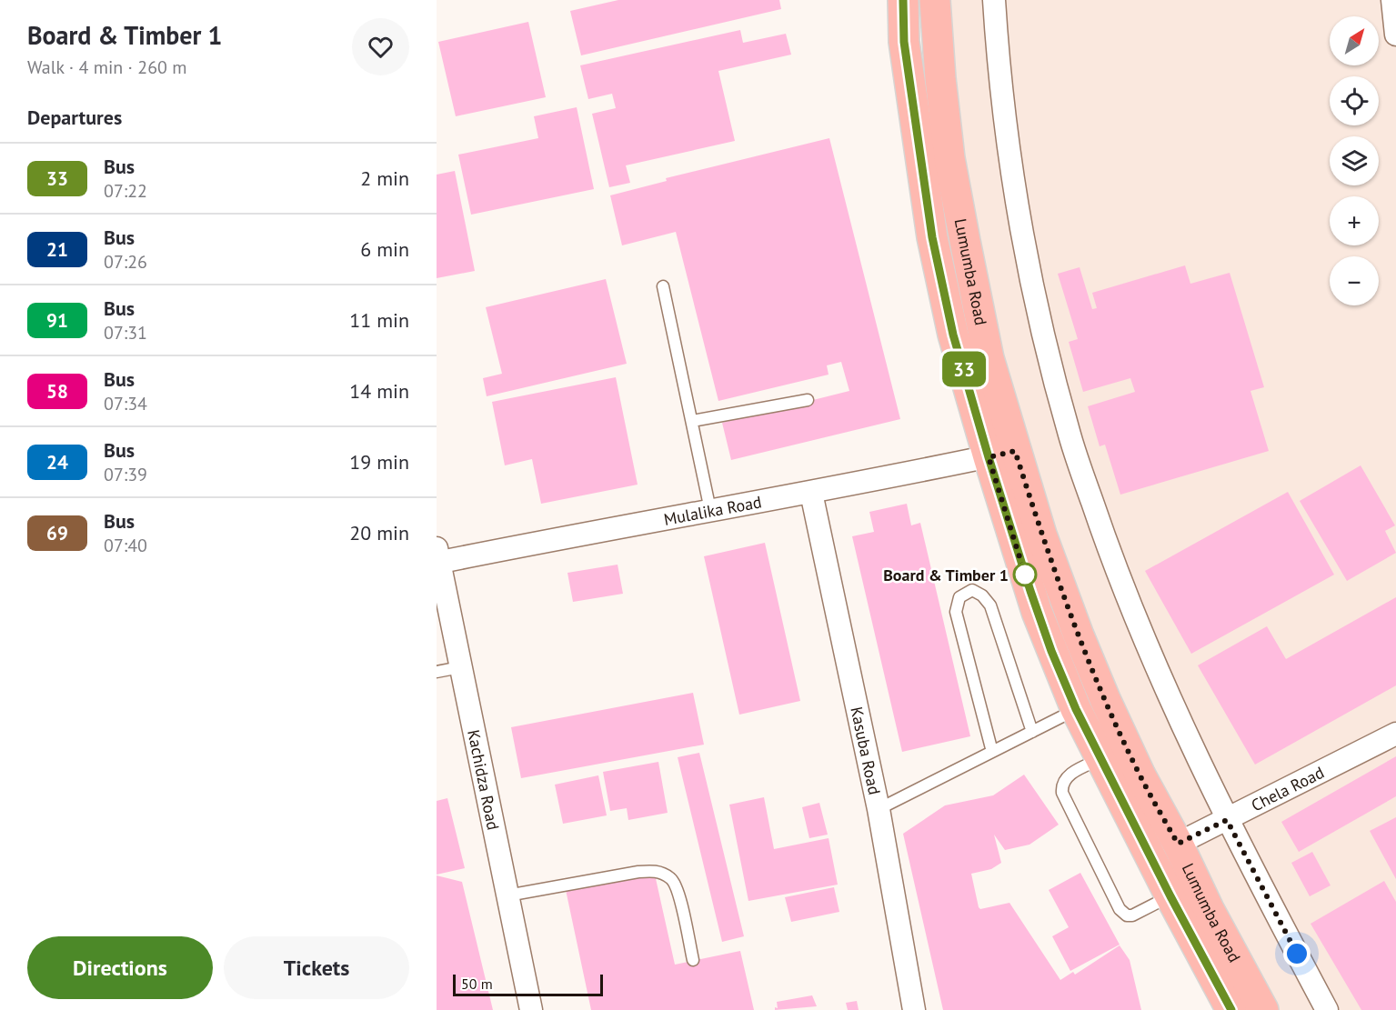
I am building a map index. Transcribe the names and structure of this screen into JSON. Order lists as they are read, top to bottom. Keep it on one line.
{"streets":{"main road":["Lumumba Road"],"street":["Mulalika Road","Kasuba Road","Kachidza Road","Chela Road"]},"crossings":[["Lumumba Road","Mulalika Road"],["Lumumba Road","Chela Road"],["Mulalika Road","Kasuba Road"],["Mulalika Road","Kachidza Road"]],"places":["Board & Timber 1"],"lines":["bus line 33"],"scale_bar":"50 m","north":"top right","page":{"heading":[["Board & Timber 1","Walk · 4 min · 260 m"],"Departures"],"on_map":"33","map_buttons":["+","−"],"list":[{"mark":"33","name":"Bus","note":"07:22","value":"2 min"},{"mark":"21","name":"Bus","note":"07:26","value":"6 min"},{"mark":"91","name":"Bus","note":"07:31","value":"11 min"},{"mark":"58","name":"Bus","note":"07:34","value":"14 min"},{"mark":"24","name":"Bus","note":"07:39","value":"19 min"},{"mark":"69","name":"Bus","note":"07:40","value":"20 min"}],"buttons":["Directions","Tickets"],"scale":"50 m"}}
